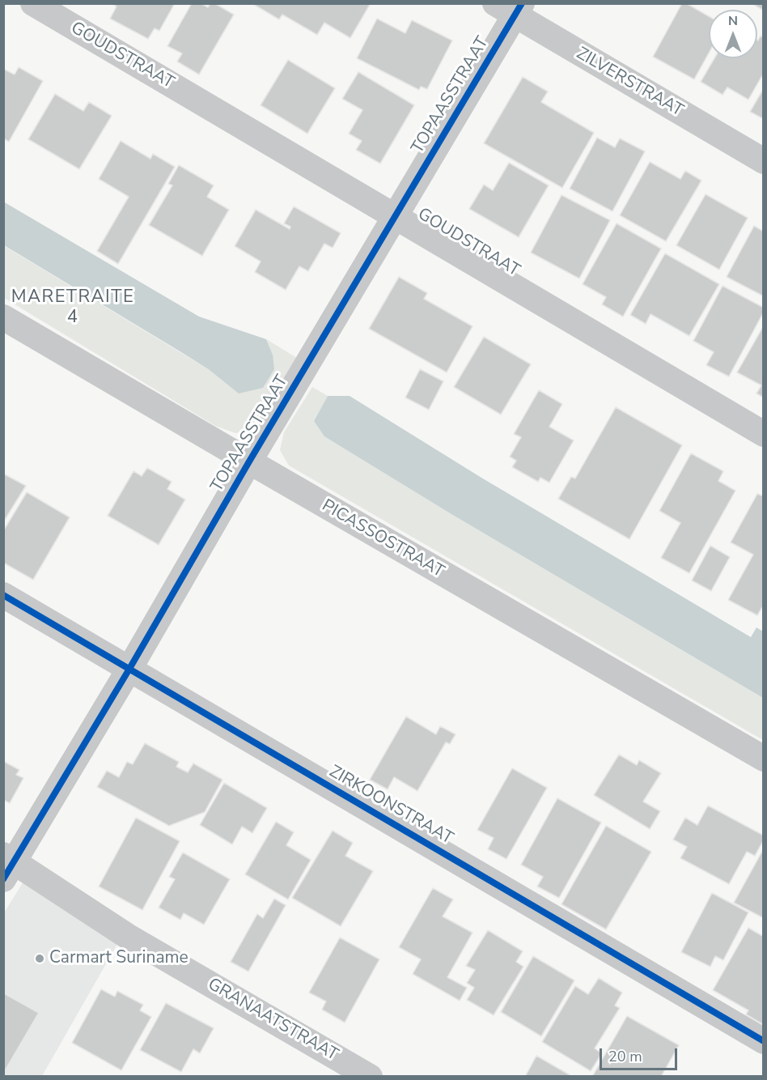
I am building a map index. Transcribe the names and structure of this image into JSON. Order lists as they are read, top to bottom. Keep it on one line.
{"streets":{"street":["GOUDSTRAAT","ZILVERSTRAAT","TOPAASSTRAAT","PICASSOSTRAAT","ZIRKOONSTRAAT","GRANAATSTRAAT"]},"crossings":[["GOUDSTRAAT","TOPAASSTRAAT"],["ZILVERSTRAAT","TOPAASSTRAAT"],["TOPAASSTRAAT","PICASSOSTRAAT"],["TOPAASSTRAAT","ZIRKOONSTRAAT"],["TOPAASSTRAAT","GRANAATSTRAAT"]],"districts":["MARETRAITE 4"],"places":["Carmart Suriname"],"scale_bar":"20 m","north":"top"}
